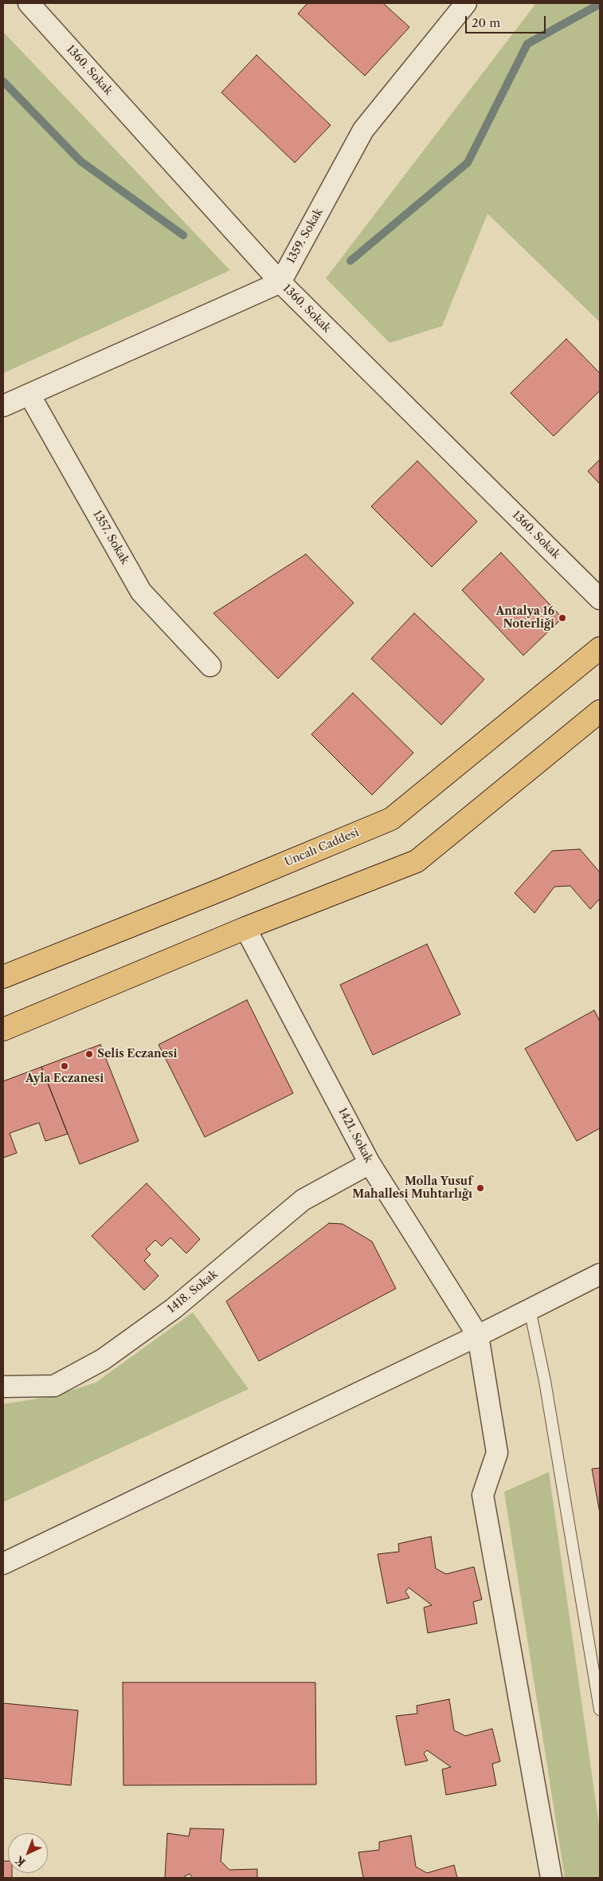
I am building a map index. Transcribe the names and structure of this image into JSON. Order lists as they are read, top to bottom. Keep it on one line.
{"streets":{"main road":["Uncalı Caddesi"],"street":["1360. Sokak","1359. Sokak","1357. Sokak","1421. Sokak","1418. Sokak"]},"crossings":[["1360. Sokak","1359. Sokak"],["1421. Sokak","1418. Sokak"]],"places":["Antalya 16 Noterliği","Selis Eczanesi","Ayla Eczanesi","Molla Yusuf Mahallesi Muhtarlığı"],"scale_bar":"20 m","north":"bottom left"}
